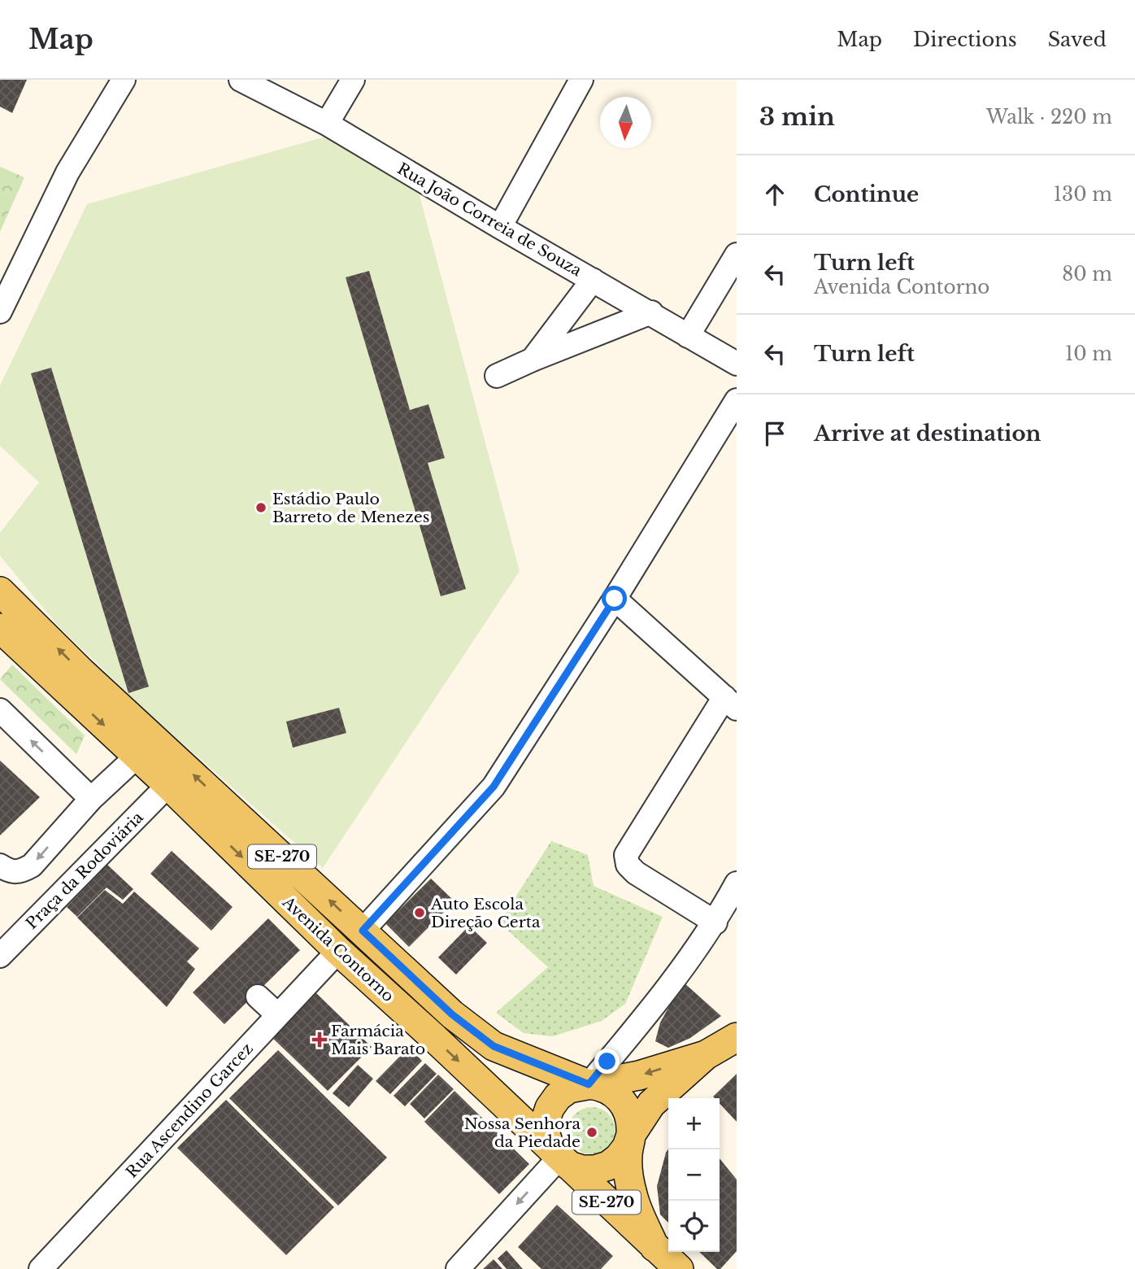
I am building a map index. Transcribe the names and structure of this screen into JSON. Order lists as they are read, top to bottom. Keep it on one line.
{"streets":{"main road":["SE-270","Avenida Contorno"],"street":["Rua João Correia de Souza","Praça da Rodoviária","Rua Ascendino Garcez"]},"crossings":[["Praça da Rodoviária","Avenida Contorno"],["Avenida Contorno","Rua Ascendino Garcez"]],"places":{"other":["Estádio Paulo Barreto de Menezes","Auto Escola Direção Certa","Nossa Senhora da Piedade"],"health":["Farmácia Mais Barato"]},"north":"bottom","page":{"header":"Map","nav":["Map","Directions","Saved"],"heading":["3 min","Walk · 220 m"],"list":[["Continue","130 m"],["Turn left","Avenida Contorno","80 m"],["Turn left","10 m"],"Arrive at destination"],"map_buttons":["+","−"]}}
